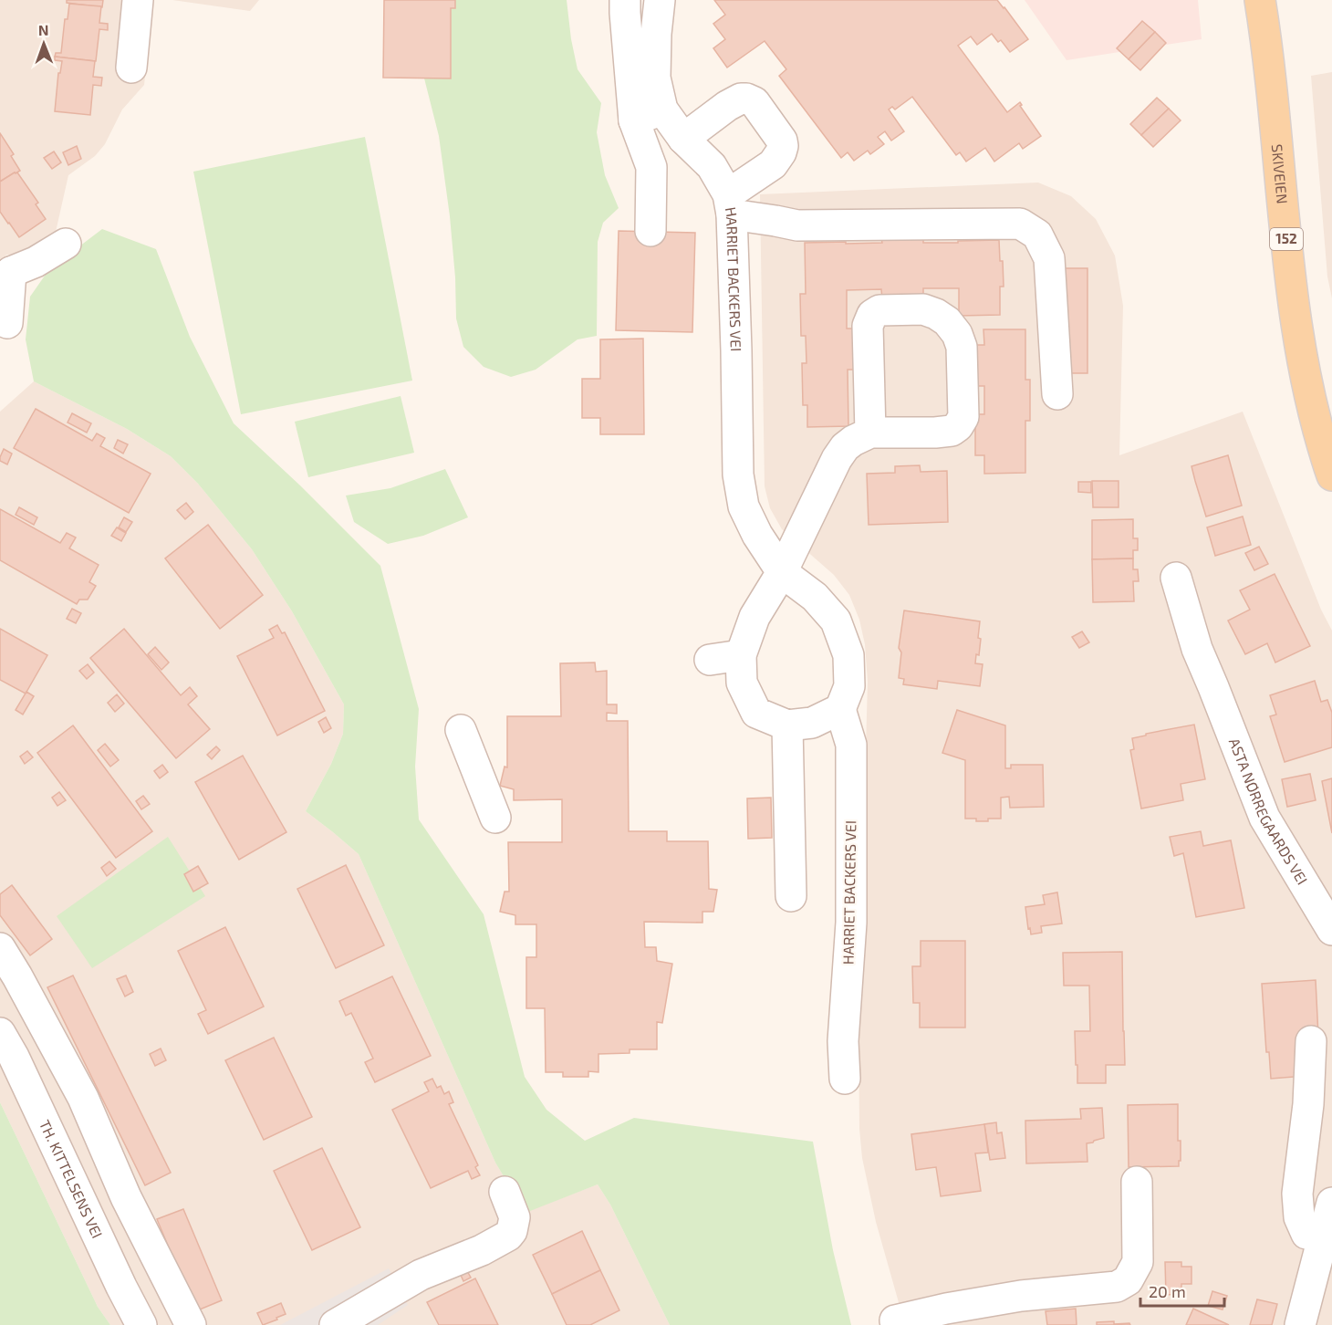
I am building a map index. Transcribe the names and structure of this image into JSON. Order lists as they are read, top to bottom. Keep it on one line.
{"streets":{"main road":["SKIVEIEN","152"],"street":["HARRIET BACKERS VEI","ASTA NØRREGAARDS VEI","TH. KITTELSENS VEI"]},"scale_bar":"20 m","north":"top"}
